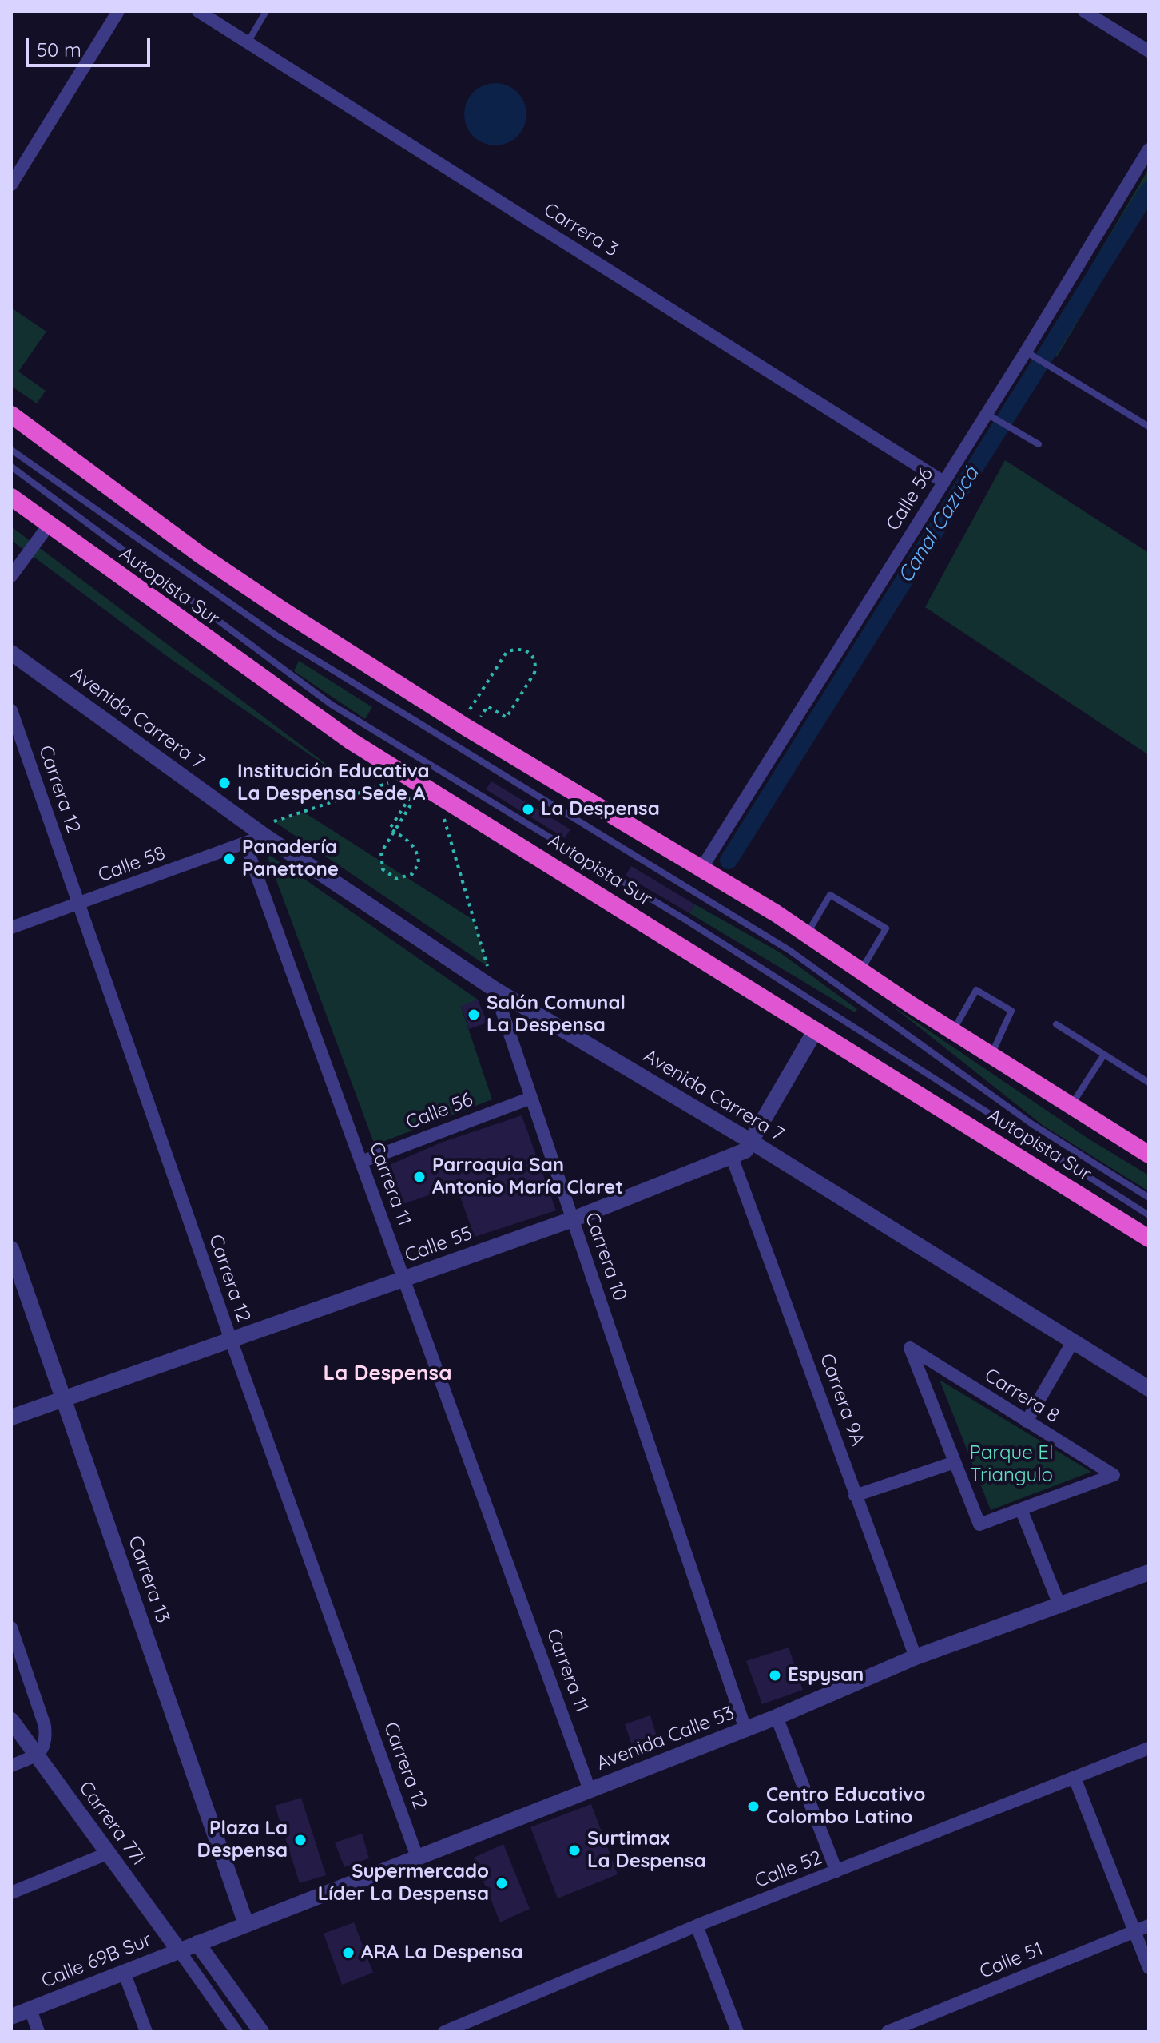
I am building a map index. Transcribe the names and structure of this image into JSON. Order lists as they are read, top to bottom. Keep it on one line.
{"streets":{"highway":["Autopista Sur"],"street":["Carrera 3","Calle 56","Avenida Carrera 7","Carrera 12","Calle 58","Carrera 11","Calle 55","Carrera 10","Carrera 8","Carrera 9A","Carrera 13","Avenida Calle 53","Carrera 77I","Calle 52","Calle 69B Sur","Calle 51"]},"crossings":[["Carrera 3","Calle 56"],["Calle 56","Carrera 11"],["Calle 56","Carrera 10"],["Autopista Sur","Calle 55"],["Avenida Carrera 7","Calle 58"],["Avenida Carrera 7","Calle 55"],["Avenida Carrera 7","Carrera 10"],["Carrera 12","Calle 58"],["Carrera 12","Calle 55"],["Carrera 12","Avenida Calle 53"],["Calle 58","Carrera 11"],["Carrera 11","Calle 55"],["Carrera 11","Avenida Calle 53"],["Calle 55","Carrera 10"],["Calle 55","Carrera 9A"],["Calle 55","Carrera 13"],["Carrera 10","Avenida Calle 53"],["Carrera 9A","Avenida Calle 53"],["Carrera 13","Avenida Calle 53"],["Avenida Calle 53","Calle 69B Sur"],["Carrera 77I","Calle 69B Sur"]],"districts":["La Despensa"],"water":["Canal Cazucá"],"parks":["Parque El Triangulo"],"places":["Institución Educativa La Despensa Sede A","La Despensa","Panadería Panettone","Salón Comunal La Despensa","Parroquia San Antonio María Claret","Espysan","Centro Educativo Colombo Latino","Plaza La Despensa","Surtimax La Despensa","Supermercado Líder La Despensa","ARA La Despensa"],"scale_bar":"50 m"}
